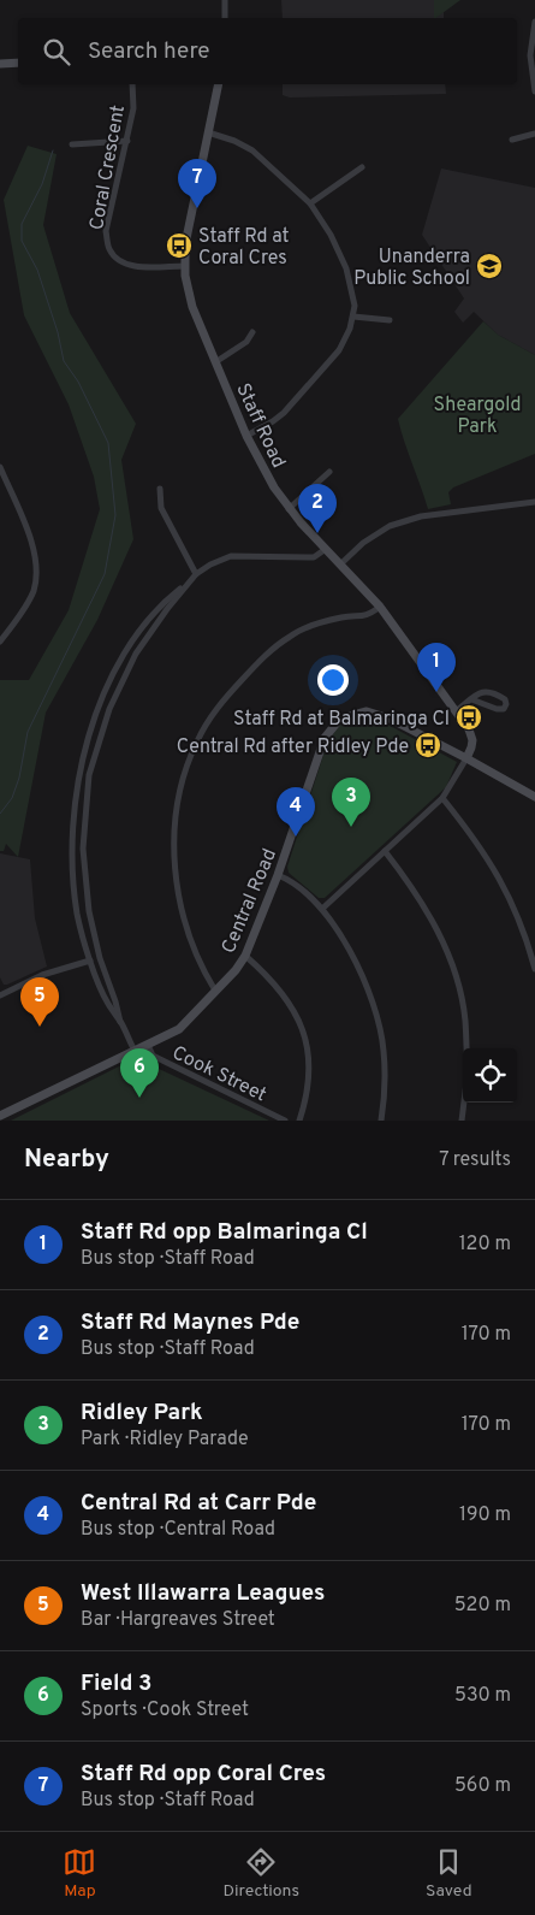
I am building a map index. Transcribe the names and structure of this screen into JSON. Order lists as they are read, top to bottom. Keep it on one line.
{"streets":{"street":["Coral Crescent","Staff Road","Central Road","Cook Street"]},"crossings":[["Coral Crescent","Staff Road"],["Staff Road","Central Road"],["Central Road","Cook Street"]],"parks":["Sheargold Park"],"places":{"bus stop":["Staff Rd at Coral Cres","Staff Rd at Balmaringa Cl","Central Rd after Ridley Pde"],"school or university":["Unanderra Public School"]},"page":{"search":"Search here","pins":["7","2","1","3","4","5","6"],"heading":["Nearby","7 results"],"list":[{"mark":"1","name":"Staff Rd opp Balmaringa Cl","note":"Bus stop · Staff Road","value":"120 m"},{"mark":"2","name":"Staff Rd Maynes Pde","note":"Bus stop · Staff Road","value":"170 m"},{"mark":"3","name":"Ridley Park","note":"Park · Ridley Parade","value":"170 m"},{"mark":"4","name":"Central Rd at Carr Pde","note":"Bus stop · Central Road","value":"190 m"},{"mark":"5","name":"West Illawarra Leagues","note":"Bar · Hargreaves Street","value":"520 m"},{"mark":"6","name":"Field 3","note":"Sports · Cook Street","value":"530 m"},{"mark":"7","name":"Staff Rd opp Coral Cres","note":"Bus stop · Staff Road","value":"560 m"}],"nav":["Map","Directions","Saved"]}}
